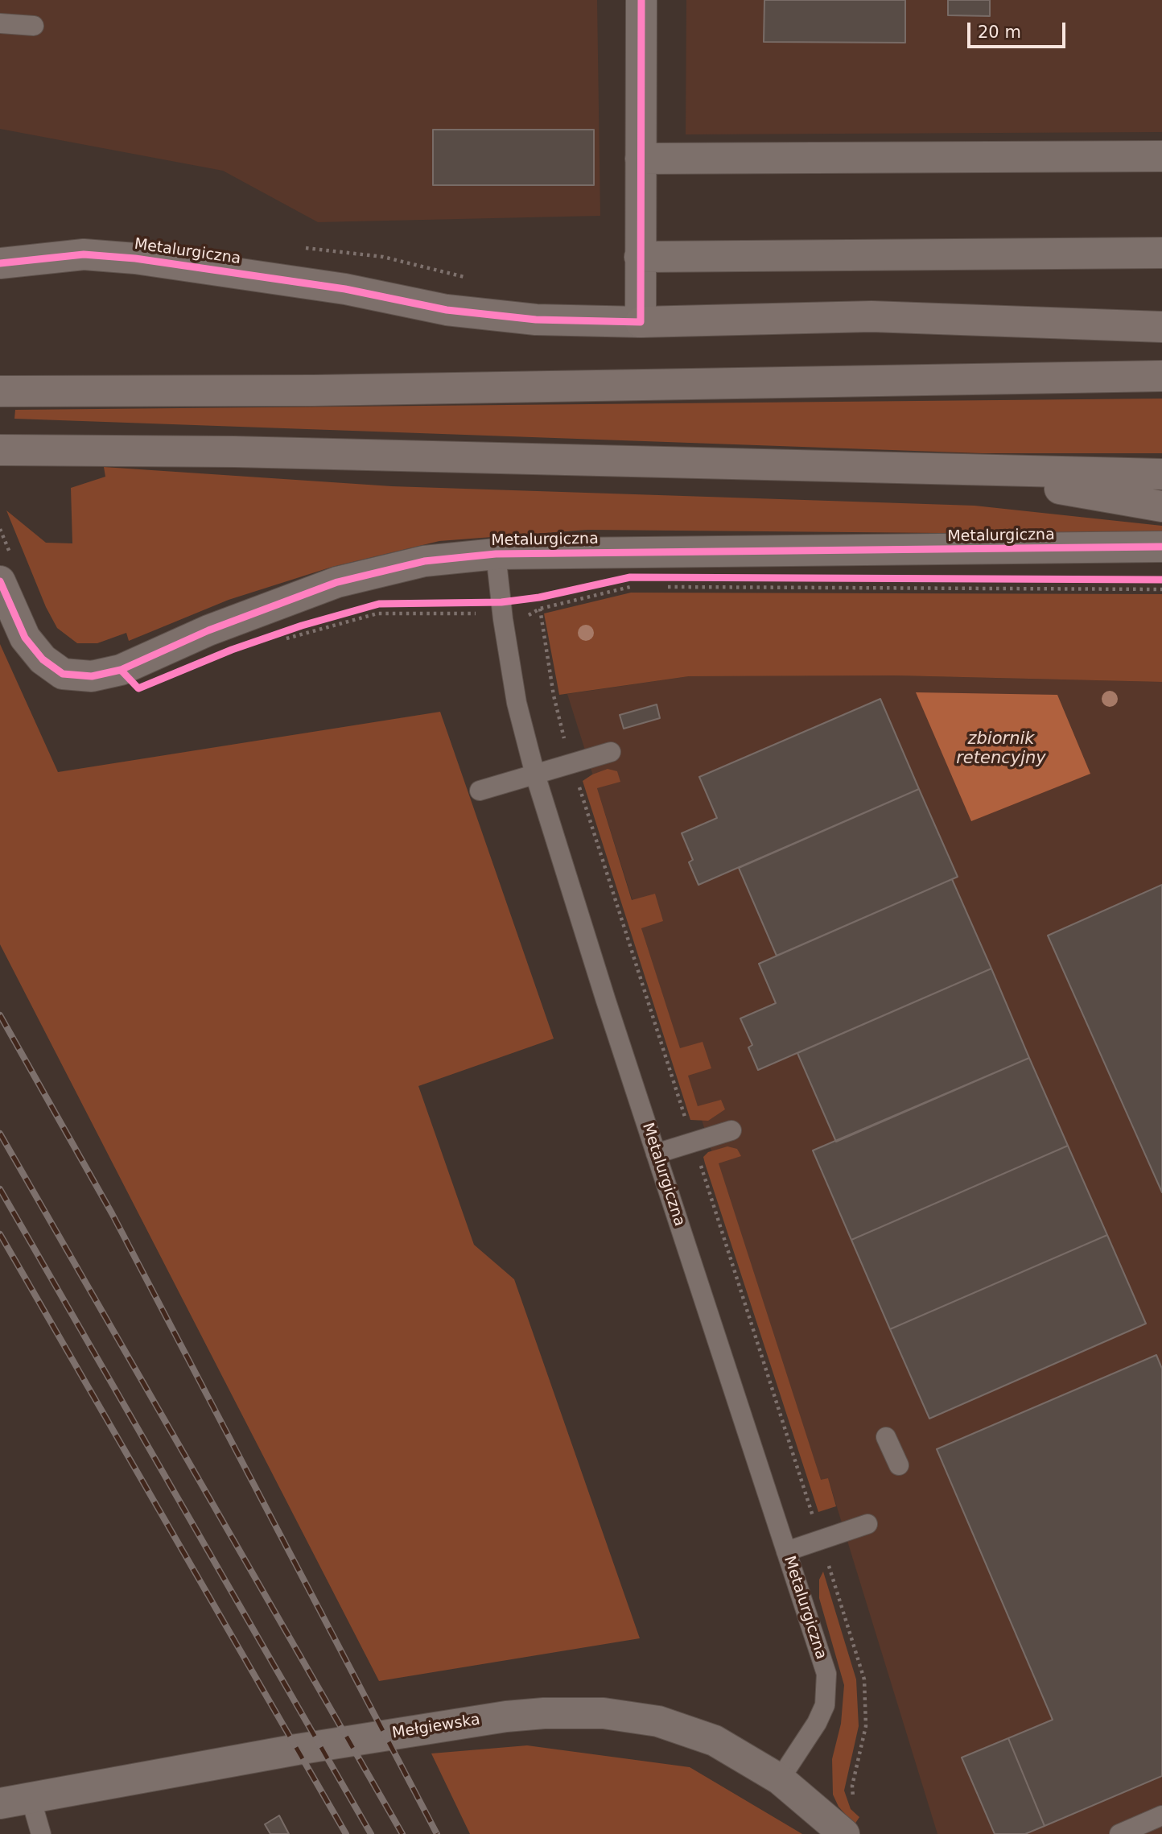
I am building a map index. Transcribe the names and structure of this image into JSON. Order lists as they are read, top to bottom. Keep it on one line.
{"streets":{"street":["Metalurgiczna","Mełgiewska"]},"crossings":[["Metalurgiczna","Mełgiewska"]],"water":["zbiornik retencyjny"],"scale_bar":"20 m"}
